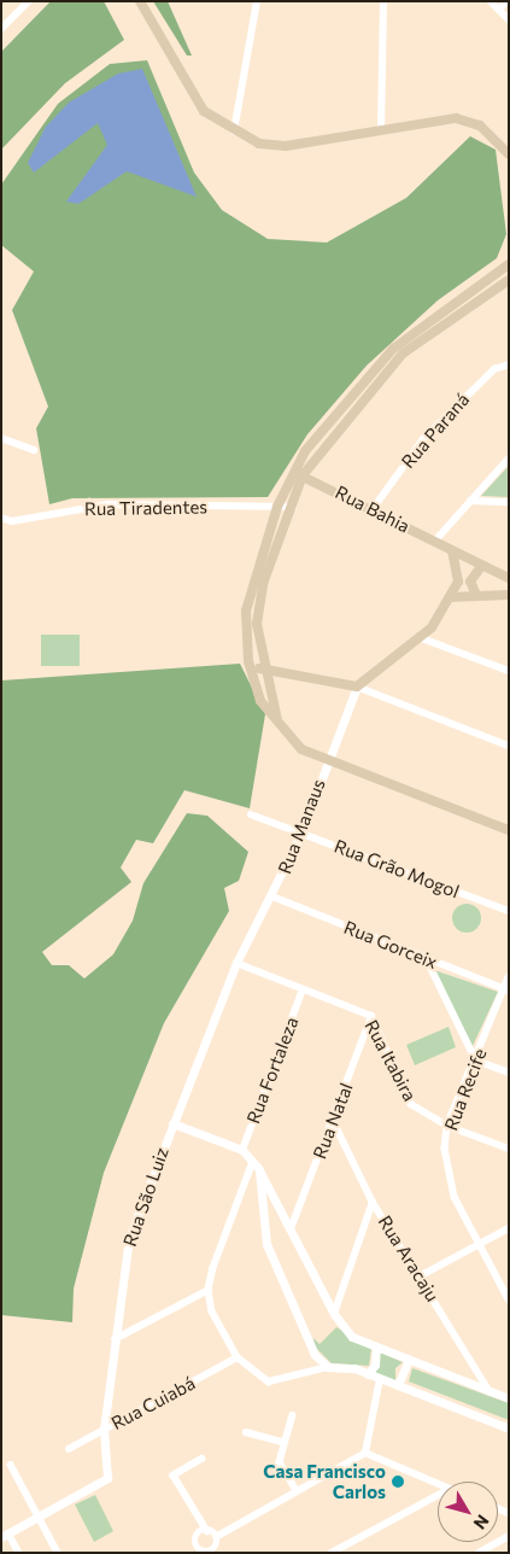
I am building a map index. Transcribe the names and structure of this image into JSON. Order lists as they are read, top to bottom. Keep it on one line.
{"streets":{"main road":["Rua Bahia"],"street":["Rua Paraná","Rua Tiradentes","Rua Manaus","Rua Grão Mogol","Rua Gorceix","Rua Itabira","Rua Fortaleza","Rua Recife","Rua Natal","Rua São Luiz","Rua Aracaju","Rua Cuiabá"]},"crossings":[["Rua Paraná","Rua Bahia"],["Rua Manaus","Rua Grão Mogol"],["Rua Manaus","Rua Gorceix"],["Rua Manaus","Rua Itabira"],["Rua Manaus","Rua São Luiz"],["Rua Gorceix","Rua Recife"],["Rua Itabira","Rua Fortaleza"],["Rua Itabira","Rua Recife"],["Rua Itabira","Rua Natal"],["Rua Itabira","Rua São Luiz"],["Rua Natal","Rua Aracaju"],["Rua São Luiz","Rua Cuiabá"]],"places":["Casa Francisco Carlos"],"north":"bottom right"}
